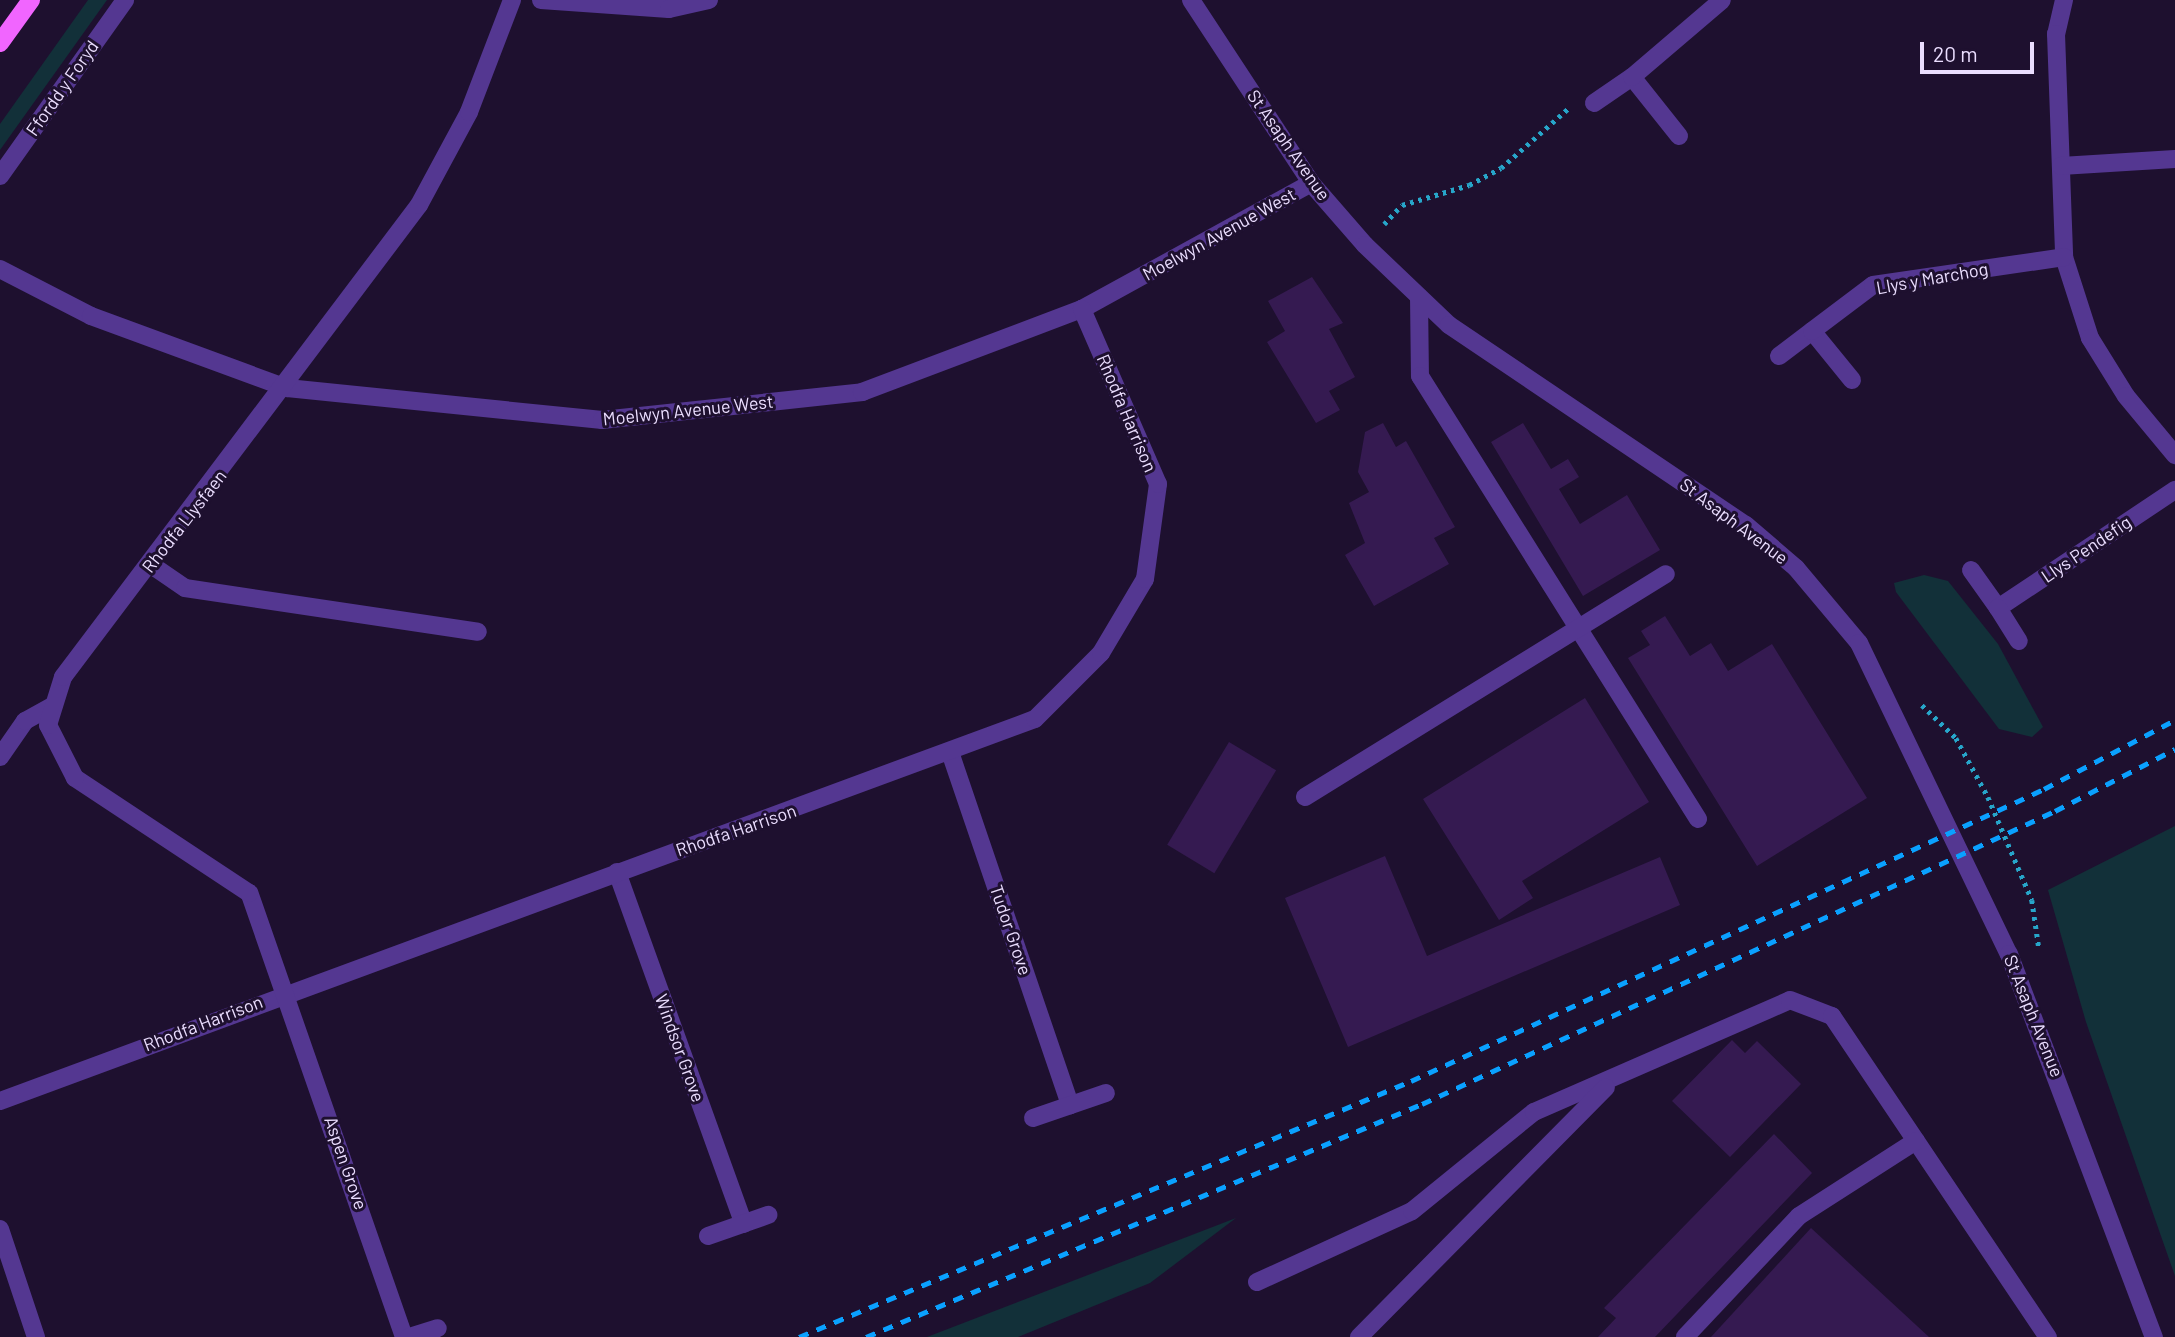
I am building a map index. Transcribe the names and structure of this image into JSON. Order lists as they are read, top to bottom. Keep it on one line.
{"streets":{"street":["Ffordd y Foryd","St Asaph Avenue","Moelwyn Avenue West","Llys y Marchog","Rhodfa Harrison","Rhodfa Llysfaen","Llys Pendefig","Tudor Grove","Windsor Grove","Aspen Grove"]},"crossings":[["St Asaph Avenue","Moelwyn Avenue West"],["Moelwyn Avenue West","Rhodfa Harrison"],["Moelwyn Avenue West","Rhodfa Llysfaen"],["Rhodfa Harrison","Rhodfa Llysfaen"],["Rhodfa Harrison","Tudor Grove"],["Rhodfa Harrison","Windsor Grove"],["Rhodfa Harrison","Aspen Grove"],["Rhodfa Llysfaen","Aspen Grove"]],"scale_bar":"20 m"}
